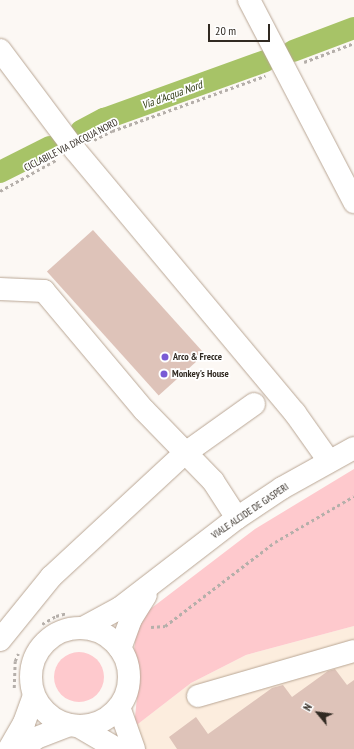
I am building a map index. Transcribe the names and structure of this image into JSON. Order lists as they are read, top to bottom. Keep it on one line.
{"streets":{"street":["VIALE ALCIDE DE GASPERI"],"path":["CICLABILE VIA D’ACQUA NORD"]},"water":["Via d'Acqua Nord"],"places":["Arco & Frecce","Monkey's House"],"scale_bar":"20 m","north":"top left"}
